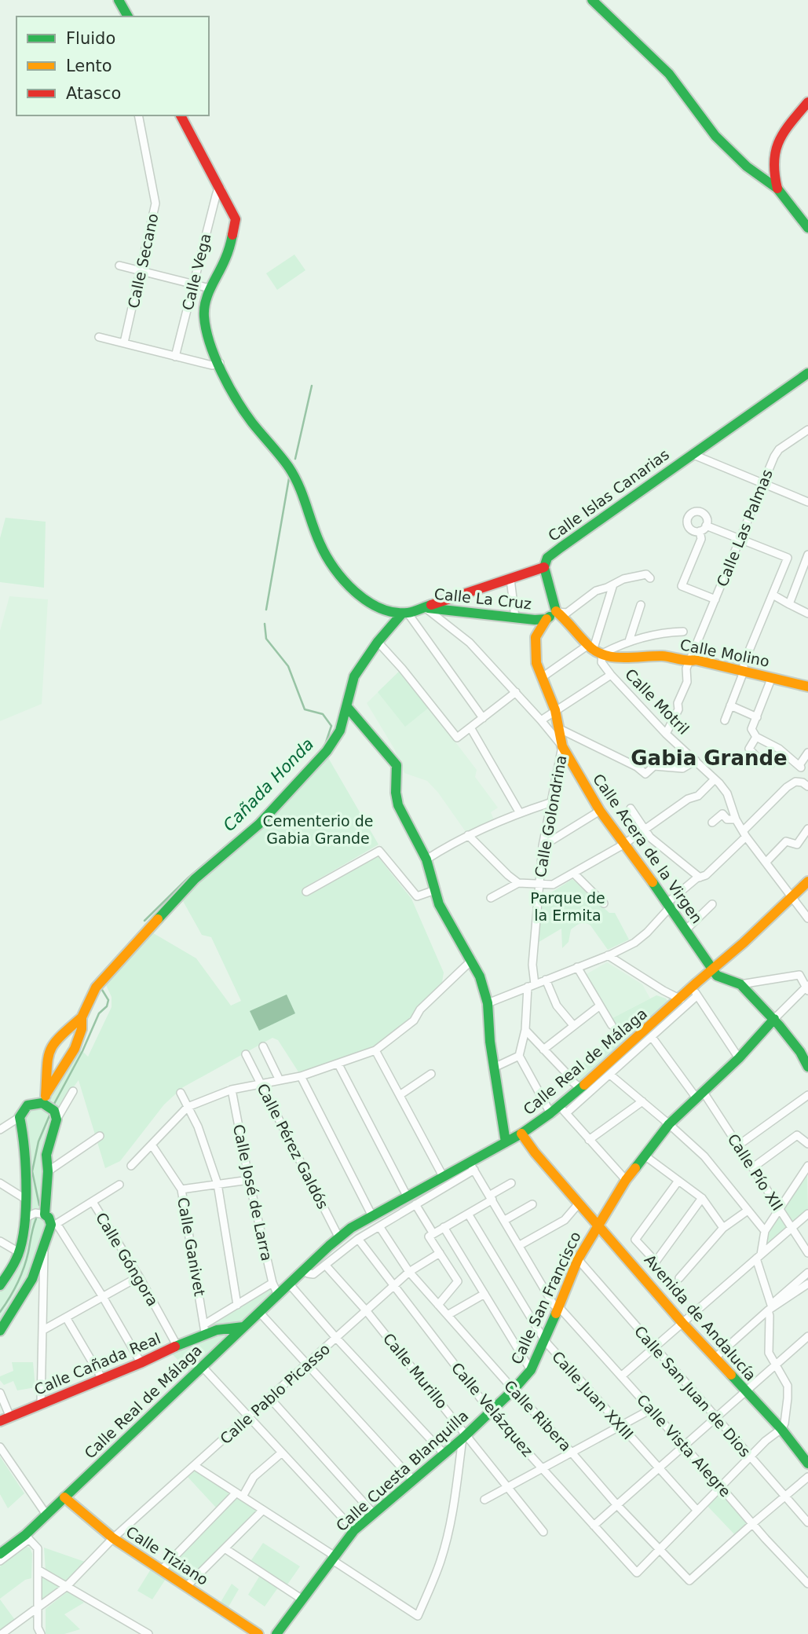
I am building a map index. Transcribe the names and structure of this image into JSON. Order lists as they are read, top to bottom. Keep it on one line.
{"streets":{"street":["Calle Secano","Calle Vega","Calle Islas Canarias","Calle Las Palmas","Calle La Cruz","Calle Molino","Calle Motril","Calle Golondrina","Calle Acera de la Virgen","Calle Real de Málaga","Calle Pérez Galdós","Calle Pío XII","Calle José de Larra","Calle Ganivet","Calle Góngora","Calle San Francisco","Avenida de Andalucía","Calle Cañada Real","Calle Murillo","Calle San Juan de Dios","Calle Pablo Picasso","Calle Juan XXIII","Calle Velázquez","Calle Ribera","Calle Vista Alegre","Calle Cuesta Blanquilla","Calle Tiziano"]},"crossings":[["Calle Islas Canarias","Calle La Cruz"],["Calle Las Palmas","Calle Molino"],["Calle Las Palmas","Calle Motril"],["Calle La Cruz","Calle Motril"],["Calle La Cruz","Calle Acera de la Virgen"],["Calle Molino","Calle Motril"],["Calle Motril","Calle Real de Málaga"],["Calle Golondrina","Calle Acera de la Virgen"],["Calle Acera de la Virgen","Calle Real de Málaga"],["Calle Real de Málaga","Calle Pérez Galdós"],["Calle Real de Málaga","Calle Pío XII"],["Calle Real de Málaga","Calle José de Larra"],["Calle Real de Málaga","Avenida de Andalucía"],["Calle Real de Málaga","Calle Cañada Real"],["Calle Real de Málaga","Calle Murillo"],["Calle Real de Málaga","Calle Velázquez"],["Calle Real de Málaga","Calle Ribera"],["Calle Real de Málaga","Calle Vista Alegre"],["Calle Real de Málaga","Calle Tiziano"],["Calle Pío XII","Calle San Francisco"],["Calle José de Larra","Calle Cañada Real"],["Calle Ganivet","Calle Cañada Real"],["Calle Góngora","Calle Cañada Real"],["Calle San Francisco","Avenida de Andalucía"],["Calle San Francisco","Calle San Juan de Dios"],["Calle San Francisco","Calle Juan XXIII"],["Calle San Francisco","Calle Velázquez"],["Calle San Francisco","Calle Ribera"],["Calle San Francisco","Calle Vista Alegre"],["Calle San Francisco","Calle Cuesta Blanquilla"],["Calle Murillo","Calle Pablo Picasso"],["Calle Murillo","Calle Cuesta Blanquilla"],["Calle Pablo Picasso","Calle Velázquez"],["Calle Pablo Picasso","Calle Ribera"],["Calle Pablo Picasso","Calle Tiziano"],["Calle Velázquez","Calle Ribera"],["Calle Velázquez","Calle Cuesta Blanquilla"],["Calle Ribera","Calle Vista Alegre"]],"districts":["Gabia Grande"],"water":["Cañada Honda"],"parks":["Cementerio de Gabia Grande","Parque de la Ermita"],"legend":["Fluido","Lento","Atasco"]}
